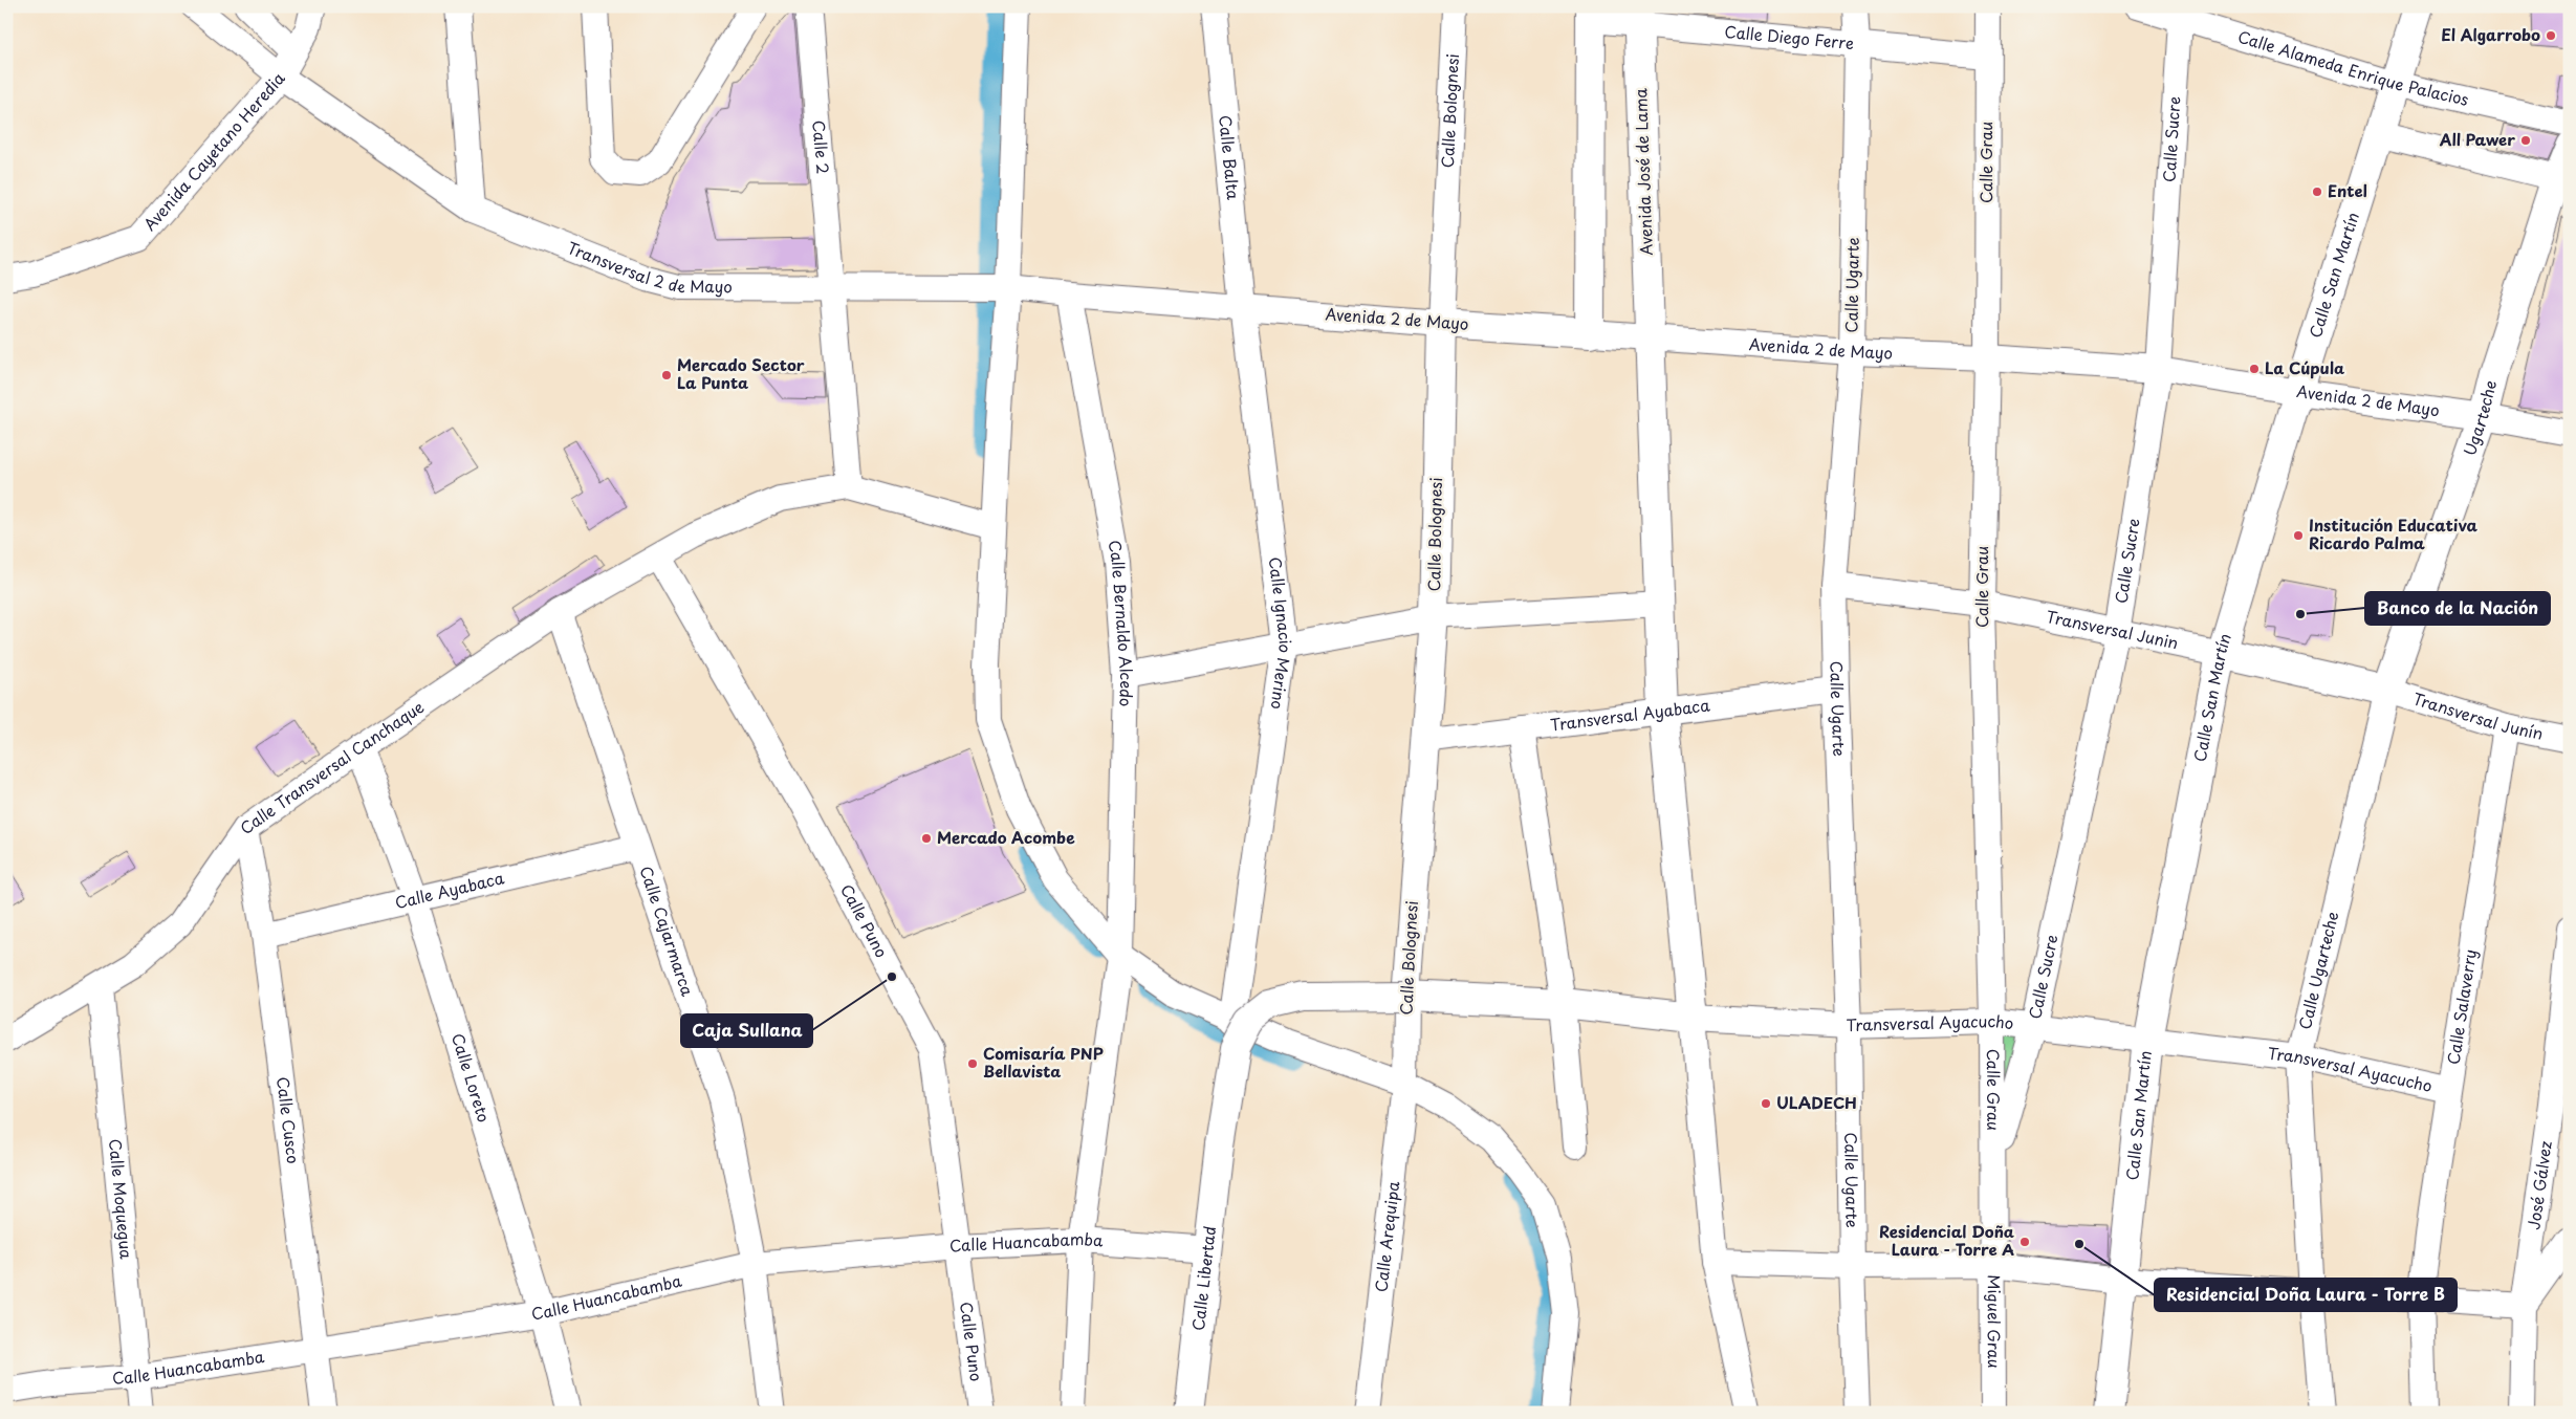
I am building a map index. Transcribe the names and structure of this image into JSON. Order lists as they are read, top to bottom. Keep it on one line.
{"streets":{"main road":["Calle Bolognesi","Avenida José de Lama","Calle San Martín","Avenida 2 de Mayo","Ugarteche","Transversal Junin","Transversal Ayacucho","Calle Libertad"],"street":["Calle Diego Ferre","Calle Alameda Enrique Palacios","Calle Sucre","Calle 2","Avenida Cayetano Heredia","Calle Balta","Calle Grau","Transversal 2 de Mayo","Calle Ugarte","Calle Bernaldo Alcedo","Calle Ignacio Merino","Transversal Ayabaca","Transversal Junín","Calle Transversal Canchaque","Calle Ayabaca","Calle Puno","Calle Cajarmarca","Calle Ugarteche","Calle Salaverry","Calle Loreto","Calle Cusco","José Gálvez","Calle Moquegua","Calle Arequipa","Calle Huancabamba","Miguel Grau"]},"crossings":[["Calle Diego Ferre","Calle Grau"],["Calle Diego Ferre","Avenida José de Lama"],["Calle Diego Ferre","Calle Ugarte"],["Calle Alameda Enrique Palacios","Calle Sucre"],["Calle Alameda Enrique Palacios","Calle San Martín"],["Calle Bolognesi","Avenida 2 de Mayo"],["Calle Bolognesi","Transversal Ayabaca"],["Calle Bolognesi","Transversal Ayacucho"],["Calle Bolognesi","Calle Arequipa"],["Calle Bolognesi","Calle Libertad"],["Calle Sucre","Calle Grau"],["Calle Sucre","Avenida 2 de Mayo"],["Calle Sucre","Transversal Junin"],["Calle Sucre","Transversal Ayacucho"],["Calle Sucre","Miguel Grau"],["Calle 2","Transversal 2 de Mayo"],["Calle 2","Calle Transversal Canchaque"],["Avenida Cayetano Heredia","Transversal 2 de Mayo"],["Calle Balta","Avenida 2 de Mayo"],["Calle Balta","Calle Ignacio Merino"],["Calle Grau","Avenida 2 de Mayo"],["Calle Grau","Transversal Junin"],["Calle Grau","Transversal Ayacucho"],["Calle Grau","Miguel Grau"],["Avenida José de Lama","Avenida 2 de Mayo"],["Avenida José de Lama","Transversal Ayabaca"],["Avenida José de Lama","Transversal Ayacucho"],["Transversal 2 de Mayo","Avenida 2 de Mayo"],["Transversal 2 de Mayo","Calle Bernaldo Alcedo"],["Calle San Martín","Avenida 2 de Mayo"],["Calle San Martín","Transversal Junin"],["Calle San Martín","Transversal Ayacucho"],["Calle Ugarte","Avenida 2 de Mayo"],["Calle Ugarte","Transversal Junin"],["Calle Ugarte","Transversal Ayabaca"],["Calle Ugarte","Transversal Ayacucho"],["Avenida 2 de Mayo","Ugarteche"],["Avenida 2 de Mayo","Calle Bernaldo Alcedo"],["Avenida 2 de Mayo","Calle Ignacio Merino"],["Ugarteche","Transversal Junin"],["Ugarteche","Transversal Junín"],["Ugarteche","Calle Ugarteche"],["Calle Bernaldo Alcedo","Calle Huancabamba"],["Transversal Junin","Transversal Junín"],["Transversal Junin","Calle Ugarteche"],["Transversal Junín","Calle Ugarteche"],["Transversal Junín","Calle Salaverry"],["Calle Transversal Canchaque","Calle Puno"],["Calle Transversal Canchaque","Calle Cajarmarca"],["Calle Transversal Canchaque","Calle Loreto"],["Calle Transversal Canchaque","Calle Cusco"],["Calle Transversal Canchaque","Calle Moquegua"],["Calle Ayabaca","Calle Cajarmarca"],["Calle Ayabaca","Calle Loreto"],["Calle Ayabaca","Calle Cusco"],["Calle Puno","Calle Huancabamba"],["Calle Cajarmarca","Calle Huancabamba"],["Calle Ugarteche","Transversal Ayacucho"],["Calle Salaverry","Transversal Ayacucho"],["Transversal Ayacucho","Calle Libertad"],["Calle Loreto","Calle Huancabamba"],["Calle Cusco","Calle Huancabamba"],["Calle Moquegua","Calle Huancabamba"],["Calle Huancabamba","Calle Libertad"]],"places":["El Algarrobo","All Pawer","Entel","La Cúpula","Mercado Sector La Punta","Institución Educativa Ricardo Palma","Banco de la Nación","Mercado Acombe","Caja Sullana","Comisaría PNP Bellavista","ULADECH","Residencial Doña Laura - Torre A","Residencial Doña Laura - Torre B"]}
